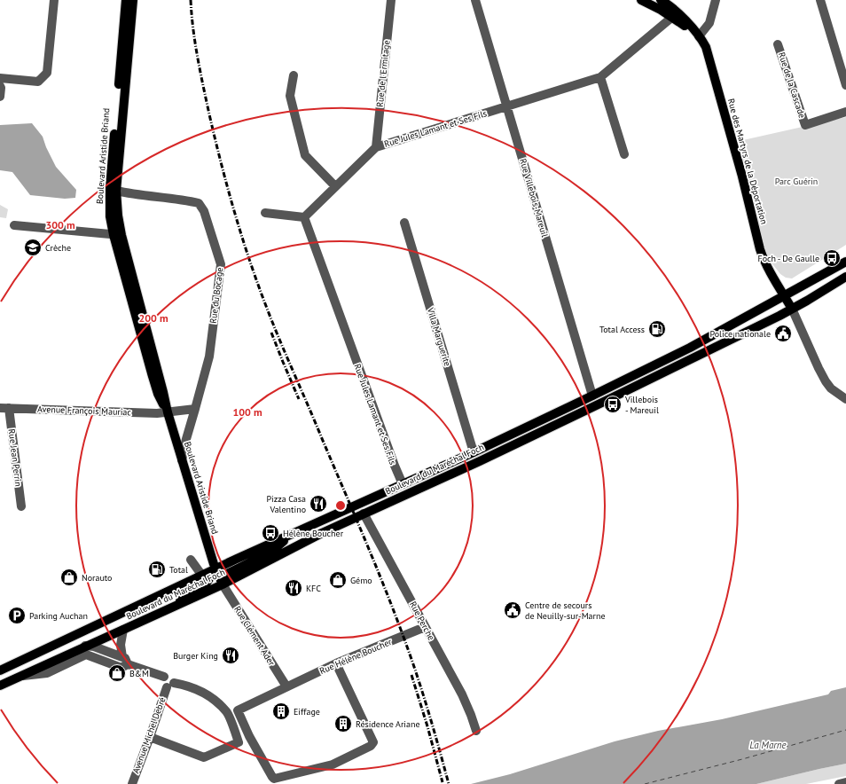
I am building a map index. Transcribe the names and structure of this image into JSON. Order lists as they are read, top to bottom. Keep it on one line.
{"streets":{"main road":["Boulevard Aristide Briand","Rue des Martyrs de la Déportation","Boulevard du Maréchal Foch"],"street":["Rue de l'Ermitage","Rue de la Cascade","Rue Jules Lamant et Ses Fils","Rue Villebois-Mareuil","Rue du Bocage","Villa Marguerite","Avenue François Mauriac","Rue Jean Perrin","Rue Perche","Rue Clément Ader","Rue Hélène Boucher","Avenue Michel Debré"]},"crossings":[["Rue de l'Ermitage","Rue Jules Lamant et Ses Fils"],["Rue Jules Lamant et Ses Fils","Rue des Martyrs de la Déportation"],["Rue Jules Lamant et Ses Fils","Rue Villebois-Mareuil"],["Rue Jules Lamant et Ses Fils","Boulevard du Maréchal Foch"],["Boulevard Aristide Briand","Rue du Bocage"],["Boulevard Aristide Briand","Avenue François Mauriac"],["Boulevard Aristide Briand","Boulevard du Maréchal Foch"],["Boulevard Aristide Briand","Rue Clément Ader"],["Rue des Martyrs de la Déportation","Boulevard du Maréchal Foch"],["Rue Villebois-Mareuil","Boulevard du Maréchal Foch"],["Villa Marguerite","Boulevard du Maréchal Foch"],["Avenue François Mauriac","Rue Jean Perrin"],["Boulevard du Maréchal Foch","Rue Perche"],["Boulevard du Maréchal Foch","Rue Clément Ader"],["Rue Perche","Rue Hélène Boucher"],["Rue Clément Ader","Rue Hélène Boucher"]],"water":["La Marne"],"parks":["Parc Guérin"],"places":{"school or university":["Crèche"],"bus stop":["Foch - De Gaulle","Villebois - Mareuil","Hélène Boucher"],"fuel station":["Total Access","Total"],"public building":["Police nationale","Centre de secours de Neuilly-sur-Marne"],"restaurant":["Pizza Casa Valentino","KFC","Burger King"],"shop":["Norauto","Gémo","B&M"],"parking":["Parking Auchan"],"building":["Eiffage","Résidence Ariane"]},"rings":["300 m","200 m","100 m"]}
